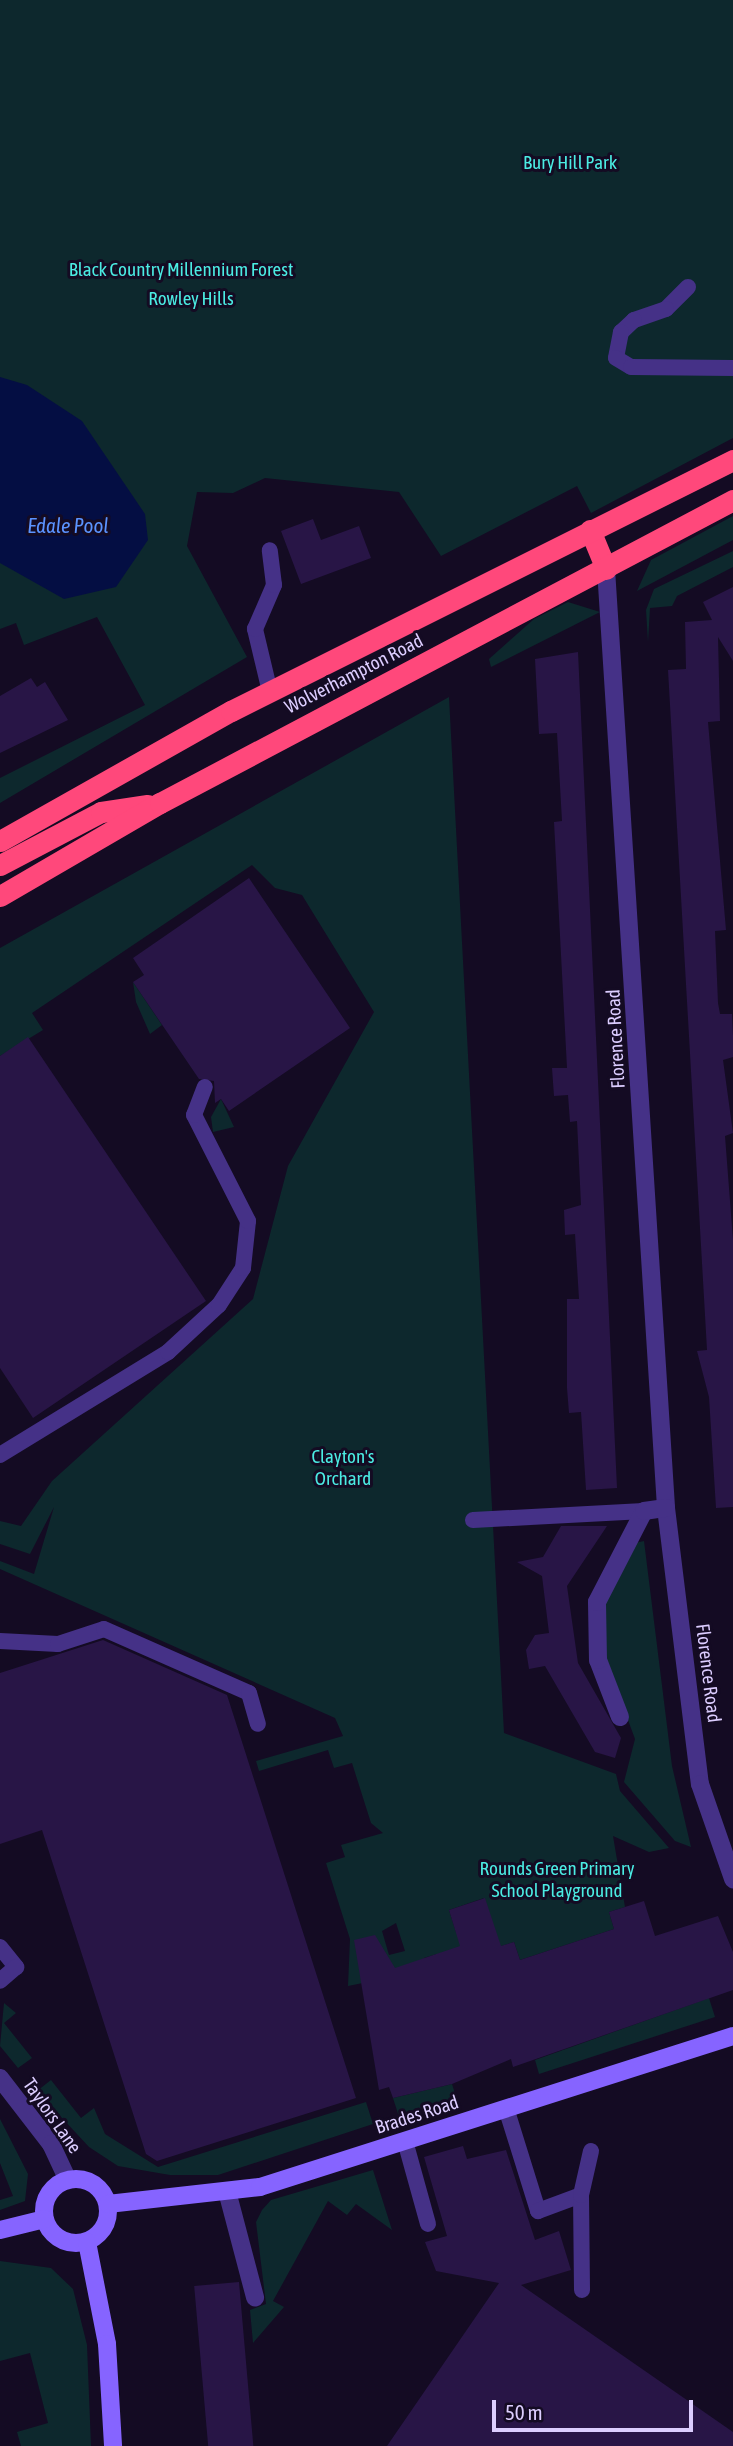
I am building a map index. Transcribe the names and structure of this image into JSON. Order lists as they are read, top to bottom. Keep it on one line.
{"streets":{"highway":["Wolverhampton Road"],"street":["Florence Road","Brades Road","Taylors Lane"]},"crossings":[["Wolverhampton Road","Florence Road"],["Brades Road","Taylors Lane"]],"water":["Edale Pool"],"parks":["Bury Hill Park","Black Country Millennium Forest","Rowley Hills","Clayton's Orchard","Rounds Green Primary School Playground"],"scale_bar":"50 m"}
